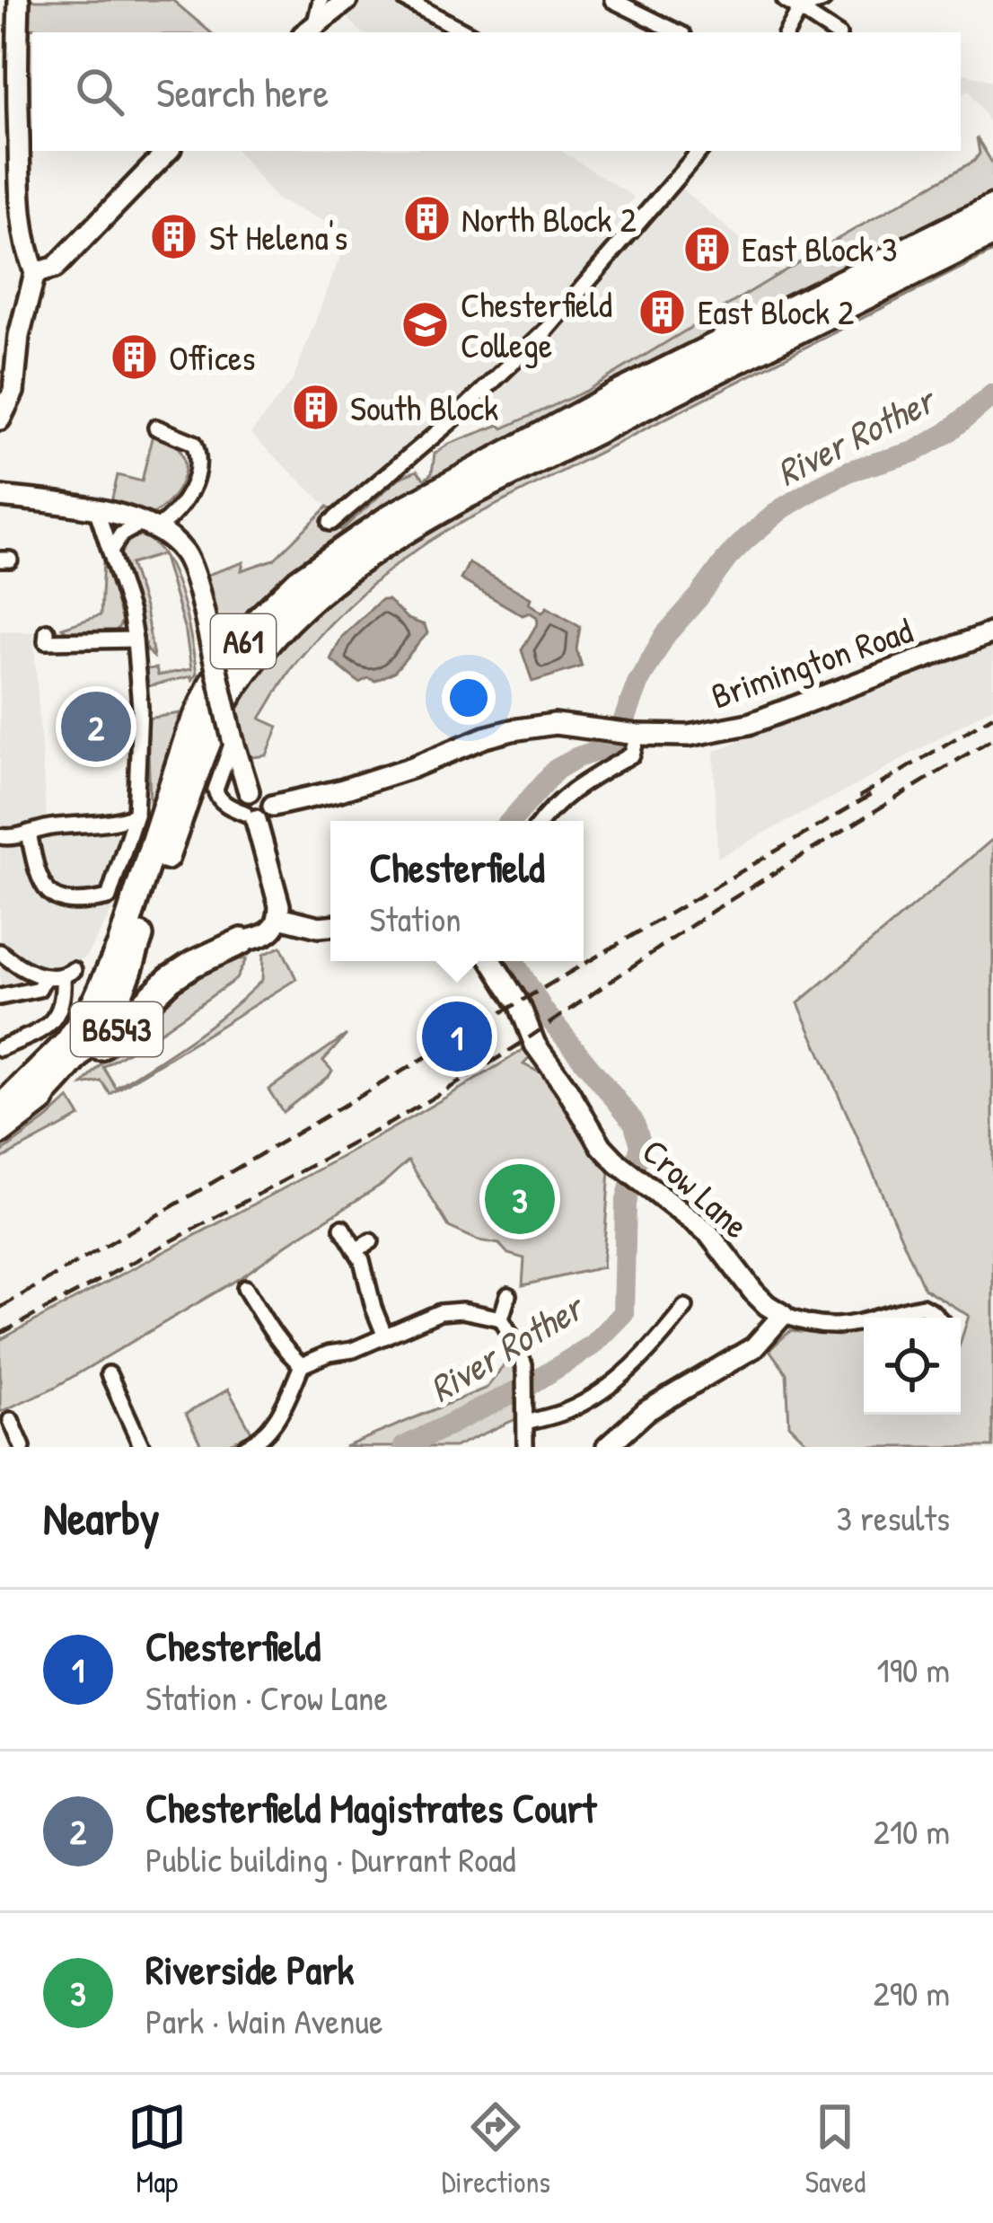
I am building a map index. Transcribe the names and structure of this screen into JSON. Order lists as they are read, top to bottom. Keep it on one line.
{"streets":{"highway":["A61","B6543"],"main road":["Brimington Road","Crow Lane"]},"crossings":[["A61","B6543"]],"water":["River Rother"],"places":{"building":["North Block 2","St Helena's","East Block 3","East Block 2","Offices","South Block"],"school or university":["Chesterfield College"]},"page":{"search":"Search here","pins":["2","1","3"],"popup":["Chesterfield","Station"],"heading":["Nearby","3 results"],"list":[{"mark":"1","name":"Chesterfield","note":"Station · Crow Lane","value":"190 m"},{"mark":"2","name":"Chesterfield Magistrates Court","note":"Public building · Durrant Road","value":"210 m"},{"mark":"3","name":"Riverside Park","note":"Park · Wain Avenue","value":"290 m"}],"nav":["Map","Directions","Saved"]}}
